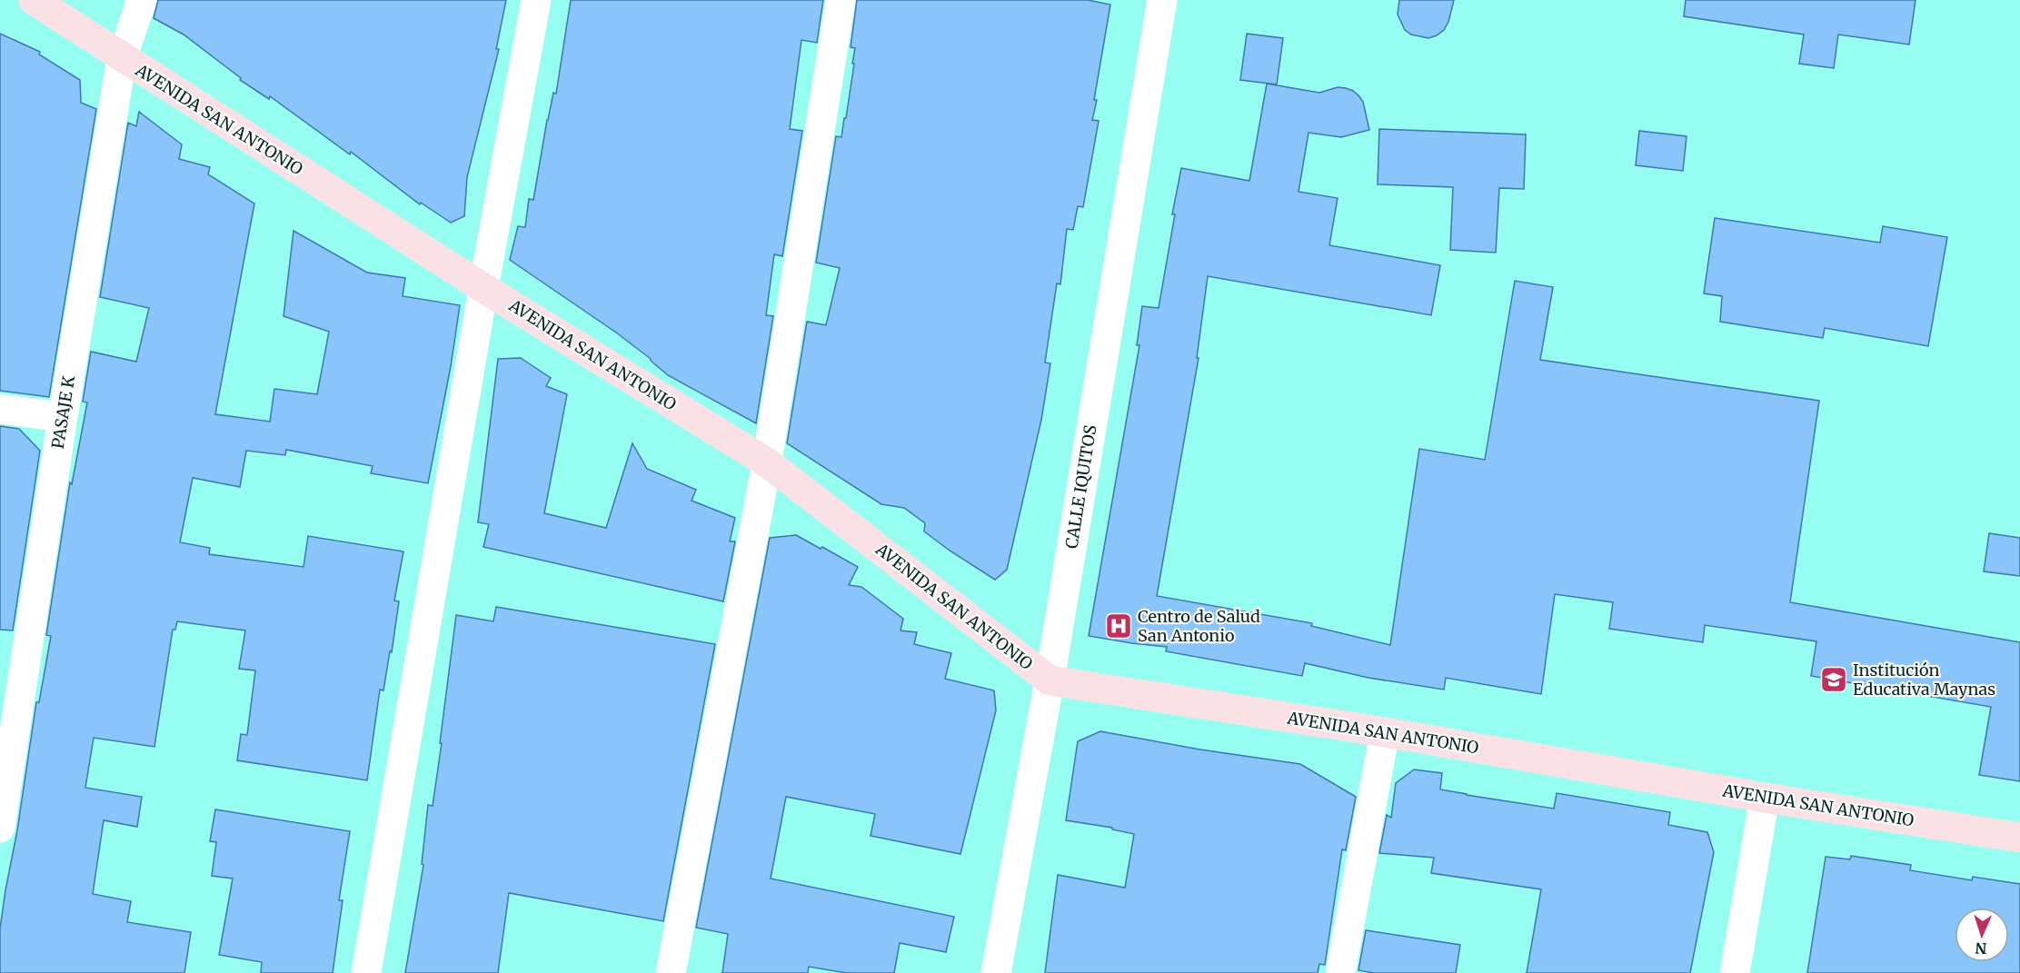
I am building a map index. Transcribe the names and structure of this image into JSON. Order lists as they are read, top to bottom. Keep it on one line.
{"streets":{"main road":["AVENIDA SAN ANTONIO"],"street":["PASAJE K","CALLE IQUITOS"]},"crossings":[["AVENIDA SAN ANTONIO","PASAJE K"],["AVENIDA SAN ANTONIO","CALLE IQUITOS"]],"places":{"hospital":["Centro de Salud San Antonio"],"school or university":["Institución Educativa Maynas"]},"north":"bottom"}
